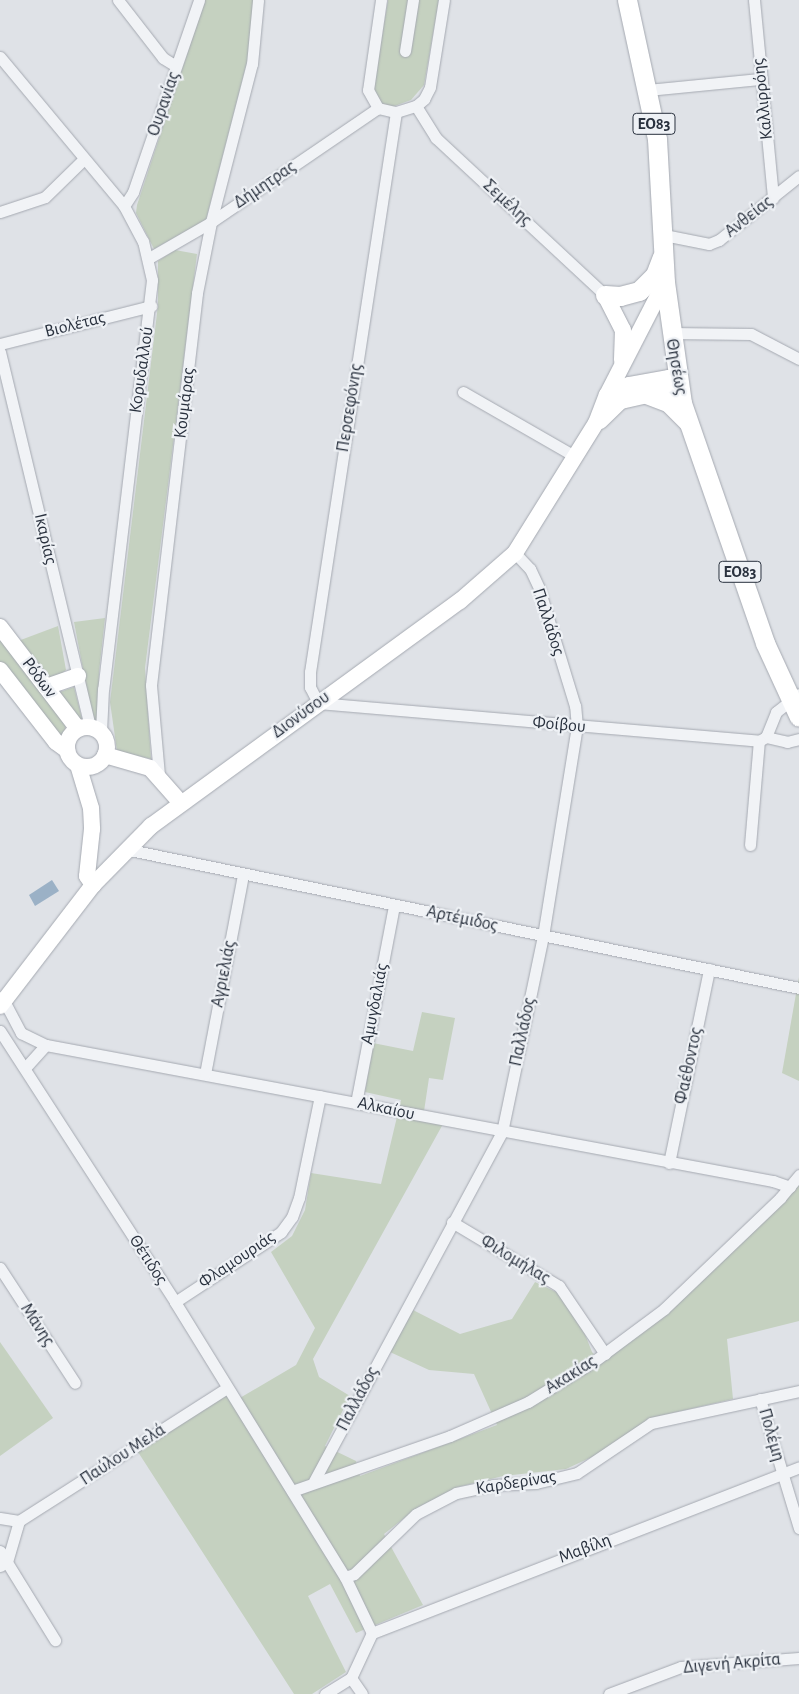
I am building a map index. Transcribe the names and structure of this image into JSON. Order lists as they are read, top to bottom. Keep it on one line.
{"streets":{"main road":["ΕΟ83","Θησέως","Ρόδων","Διονύσου"],"street":["Καλλιρρόης","Ουρανίας","Δήμητρας","Σεμέλης","Ανθείας","Βιολέτας","Κορυδαλλού","Κουμάρας","Περσεφόνης","Ικαρίας","Παλλάδος","Φοίβου","Αρτέμιδος","Αγριελιάς","Αμυγδαλιάς","Φαέθοντος","Αλκαίου","Θέτιδος","Φλαμουριάς","Φιλομήλας","Μάνης","Ακακίας","Πολέμη","Παύλου Μελά","Καρδερίνας","Μαβίλη","Διγενή Ακρίτα"]},"crossings":[["Καλλιρρόης","Ανθείας"],["Ουρανίας","Κορυδαλλού"],["Δήμητρας","Κορυδαλλού"],["Δήμητρας","Κουμάρας"],["Ανθείας","Θησέως"],["Βιολέτας","Κορυδαλλού"],["Θησέως","Διονύσου"],["Κορυδαλλού","Ικαρίας"],["Κορυδαλλού","Ρόδων"],["Περσεφόνης","Διονύσου"],["Περσεφόνης","Φοίβου"],["Ικαρίας","Ρόδων"],["Παλλάδος","Διονύσου"],["Παλλάδος","Φοίβου"],["Παλλάδος","Αρτέμιδος"],["Παλλάδος","Αλκαίου"],["Παλλάδος","Φιλομήλας"],["Παλλάδος","Ακακίας"],["Διονύσου","Φοίβου"],["Διονύσου","Αρτέμιδος"],["Διονύσου","Αλκαίου"],["Αρτέμιδος","Αγριελιάς"],["Αρτέμιδος","Αμυγδαλιάς"],["Αρτέμιδος","Φαέθοντος"],["Αγριελιάς","Αλκαίου"],["Αμυγδαλιάς","Αλκαίου"],["Φαέθοντος","Αλκαίου"],["Αλκαίου","Φλαμουριάς"],["Αλκαίου","Ακακίας"],["Θέτιδος","Φλαμουριάς"],["Θέτιδος","Ακακίας"],["Θέτιδος","Παύλου Μελά"],["Φιλομήλας","Ακακίας"],["Πολέμη","Καρδερίνας"],["Πολέμη","Μαβίλη"]]}
